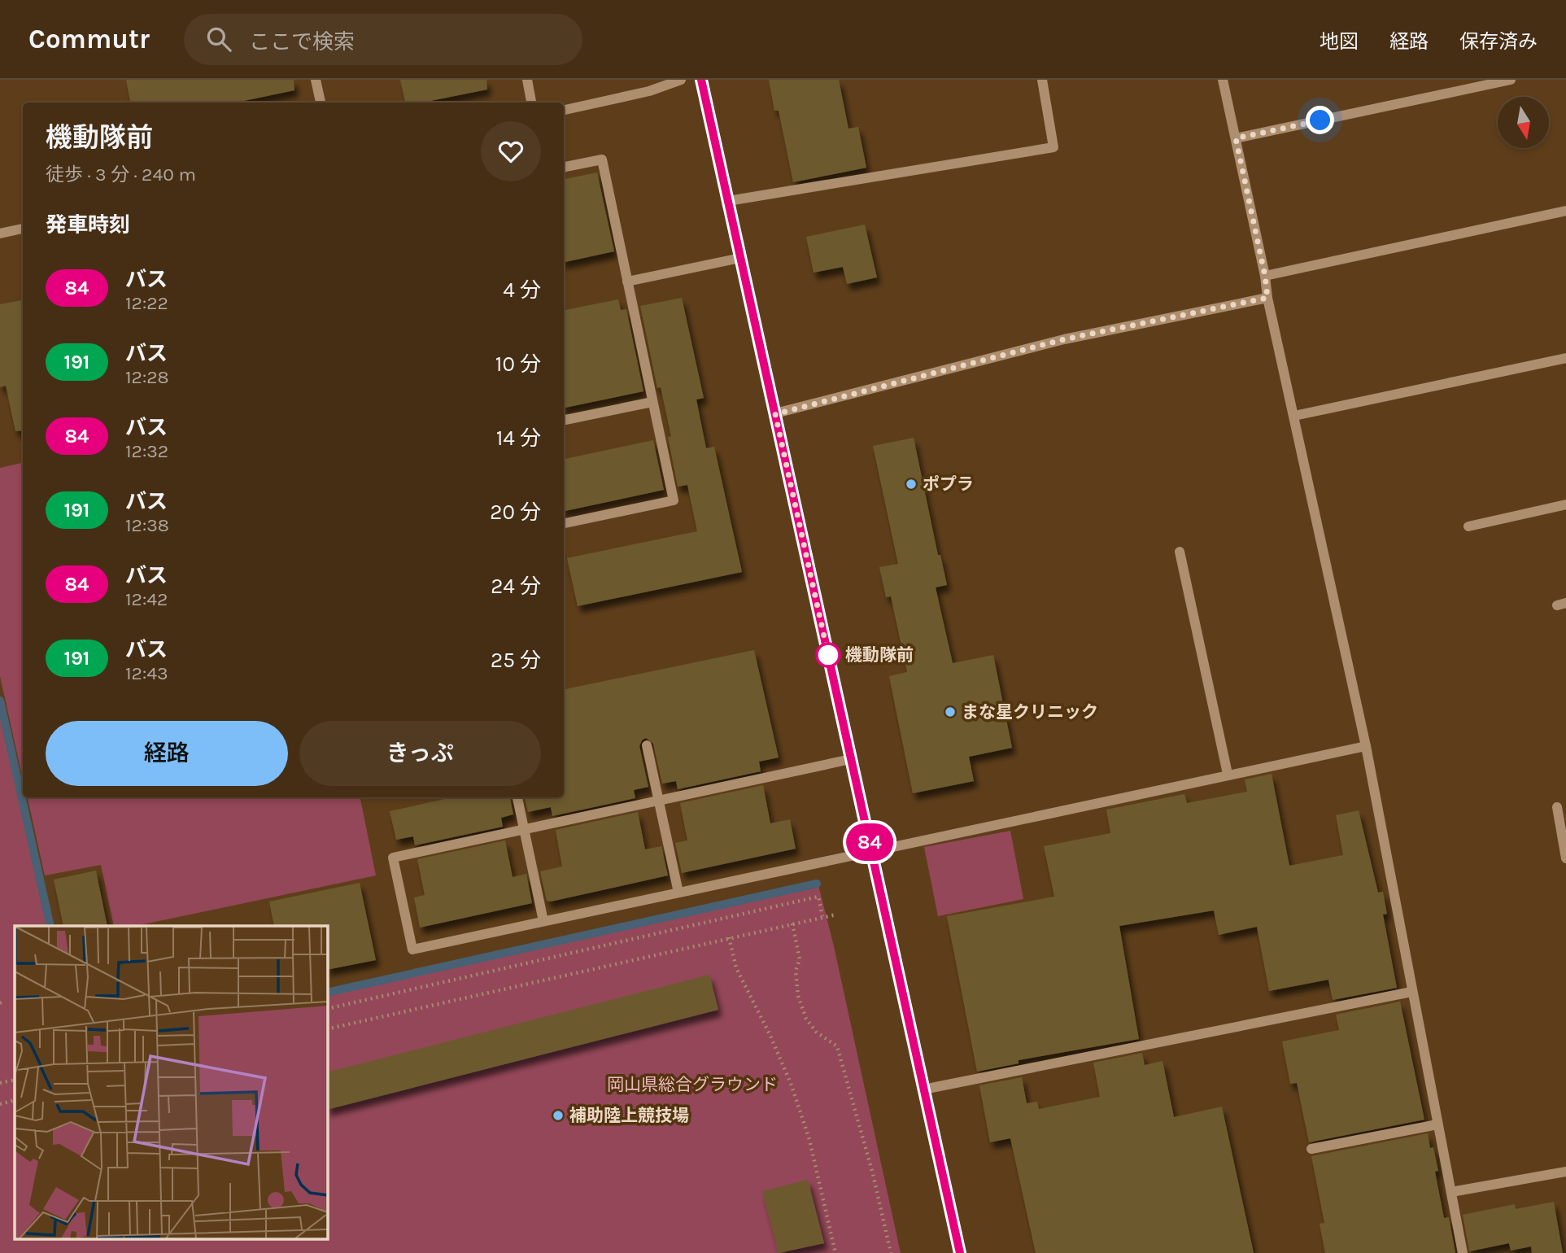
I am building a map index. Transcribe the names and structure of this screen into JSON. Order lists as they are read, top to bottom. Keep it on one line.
{"parks":["岡山県総合グラウンド"],"places":["ポプラ","機動隊前","まな星クリニック","補助陸上競技場"],"lines":["bus line 84"],"north":"bottom","page":{"header":"Commutr","search":"ここで検索","nav":["地図","経路","保存済み"],"on_map":"84","heading":[["機動隊前","徒歩 · 3 分 · 240 m"],"発車時刻"],"list":[{"mark":"84","name":"バス","note":"12:22","value":"4 分"},{"mark":"191","name":"バス","note":"12:28","value":"10 分"},{"mark":"84","name":"バス","note":"12:32","value":"14 分"},{"mark":"191","name":"バス","note":"12:38","value":"20 分"},{"mark":"84","name":"バス","note":"12:42","value":"24 分"},{"mark":"191","name":"バス","note":"12:43","value":"25 分"}],"buttons":["経路","きっぷ"]}}
